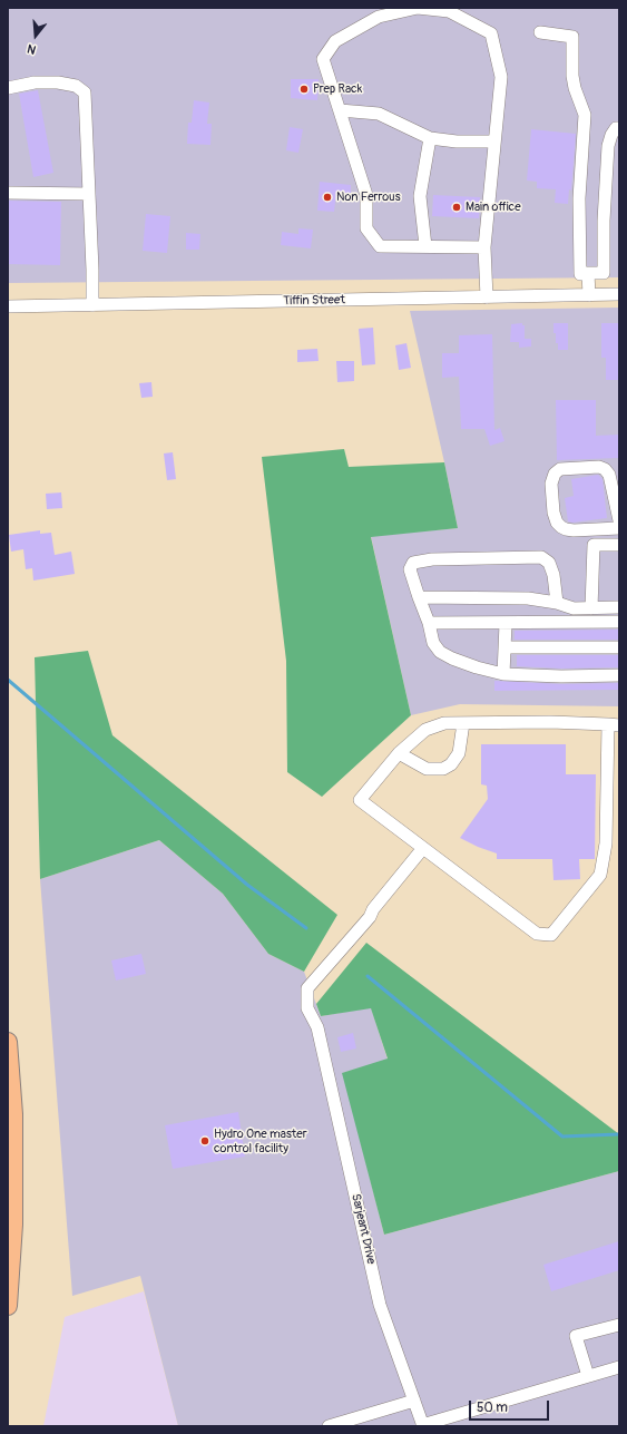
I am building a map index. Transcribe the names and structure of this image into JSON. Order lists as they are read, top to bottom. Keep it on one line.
{"streets":{"street":["Tiffin Street","Sarjeant Drive"]},"places":["Prep Rack","Non Ferrous","Main office","Hydro One master control facility"],"scale_bar":"50 m","north":"bottom"}
